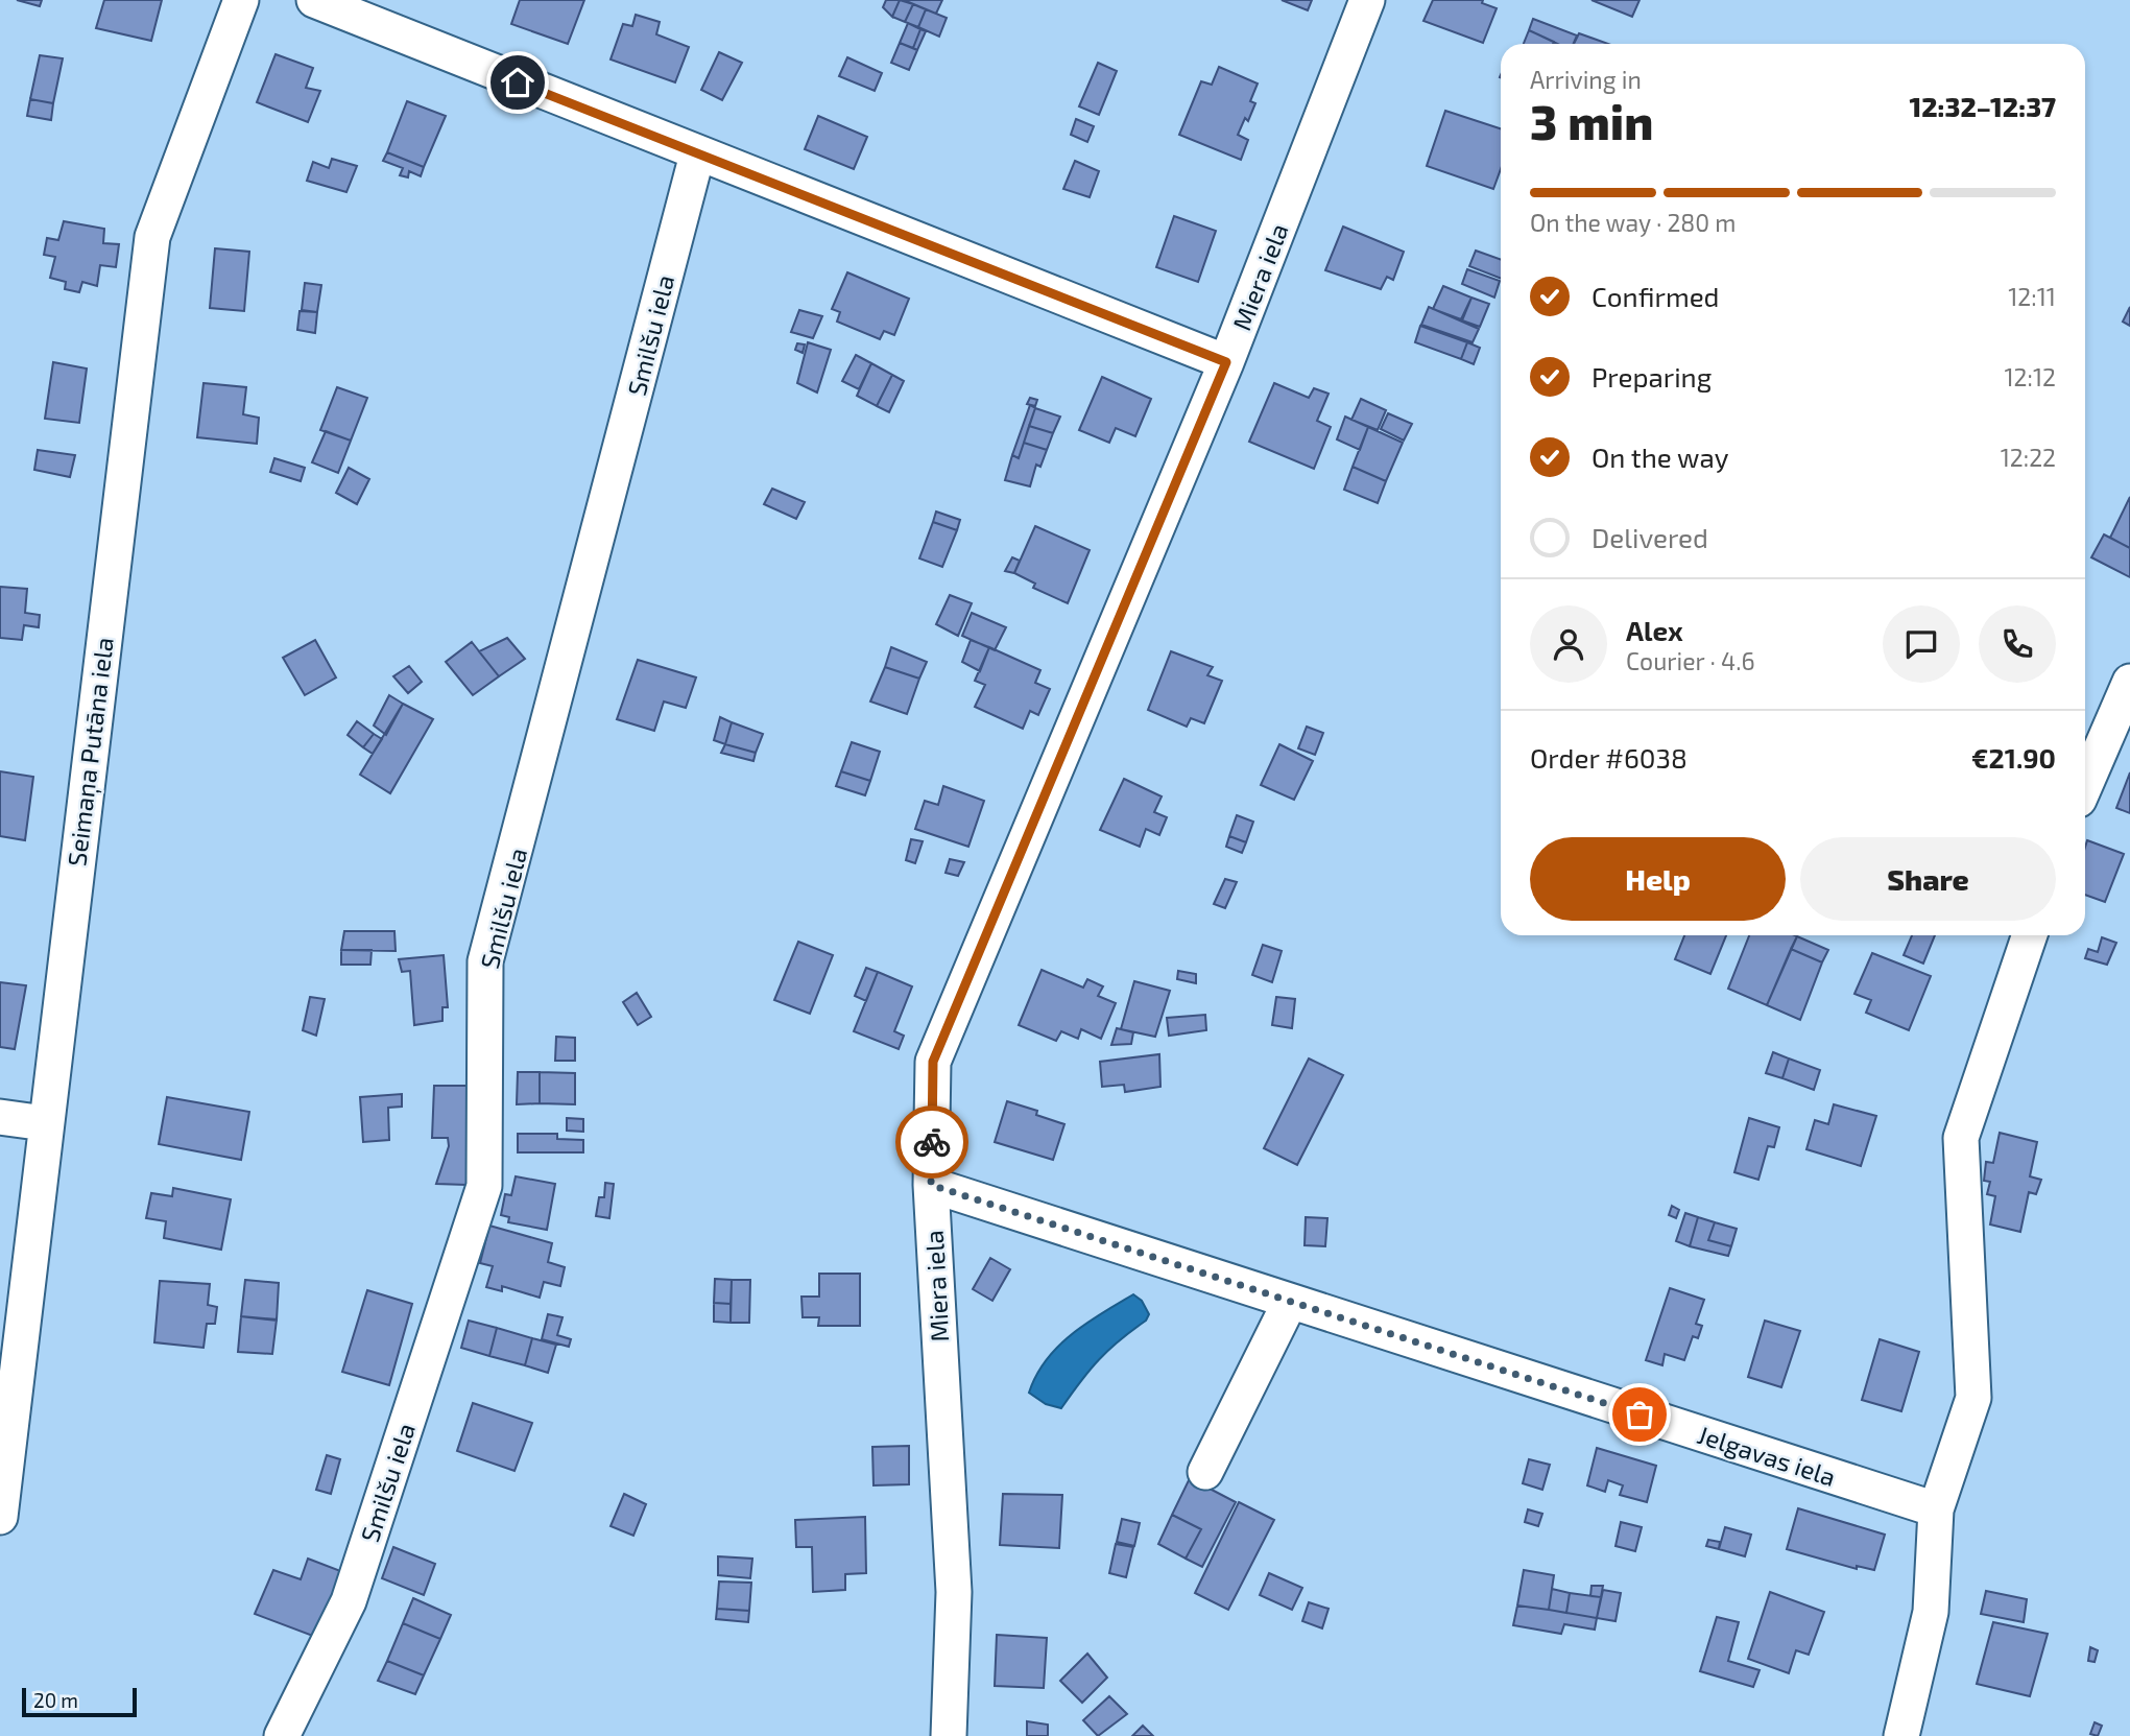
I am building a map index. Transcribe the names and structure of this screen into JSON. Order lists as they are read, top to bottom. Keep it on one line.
{"streets":{"street":["Miera iela","Smilšu iela","Seimaņa Putāna iela","Jelgavas iela"]},"crossings":[["Miera iela","Jelgavas iela"]],"scale_bar":"20 m","page":{"heading":["3 min","Arriving in","12:32–12:37"],"panel":["Alex","Courier · 4.6","Order #6038","€21.90"],"bar":"On the way · 280 m","list":[["Confirmed","12:11"],["Preparing","12:12"],["On the way","12:22"],"Delivered"],"buttons":["Help","Share"],"scale":"20 m"}}
